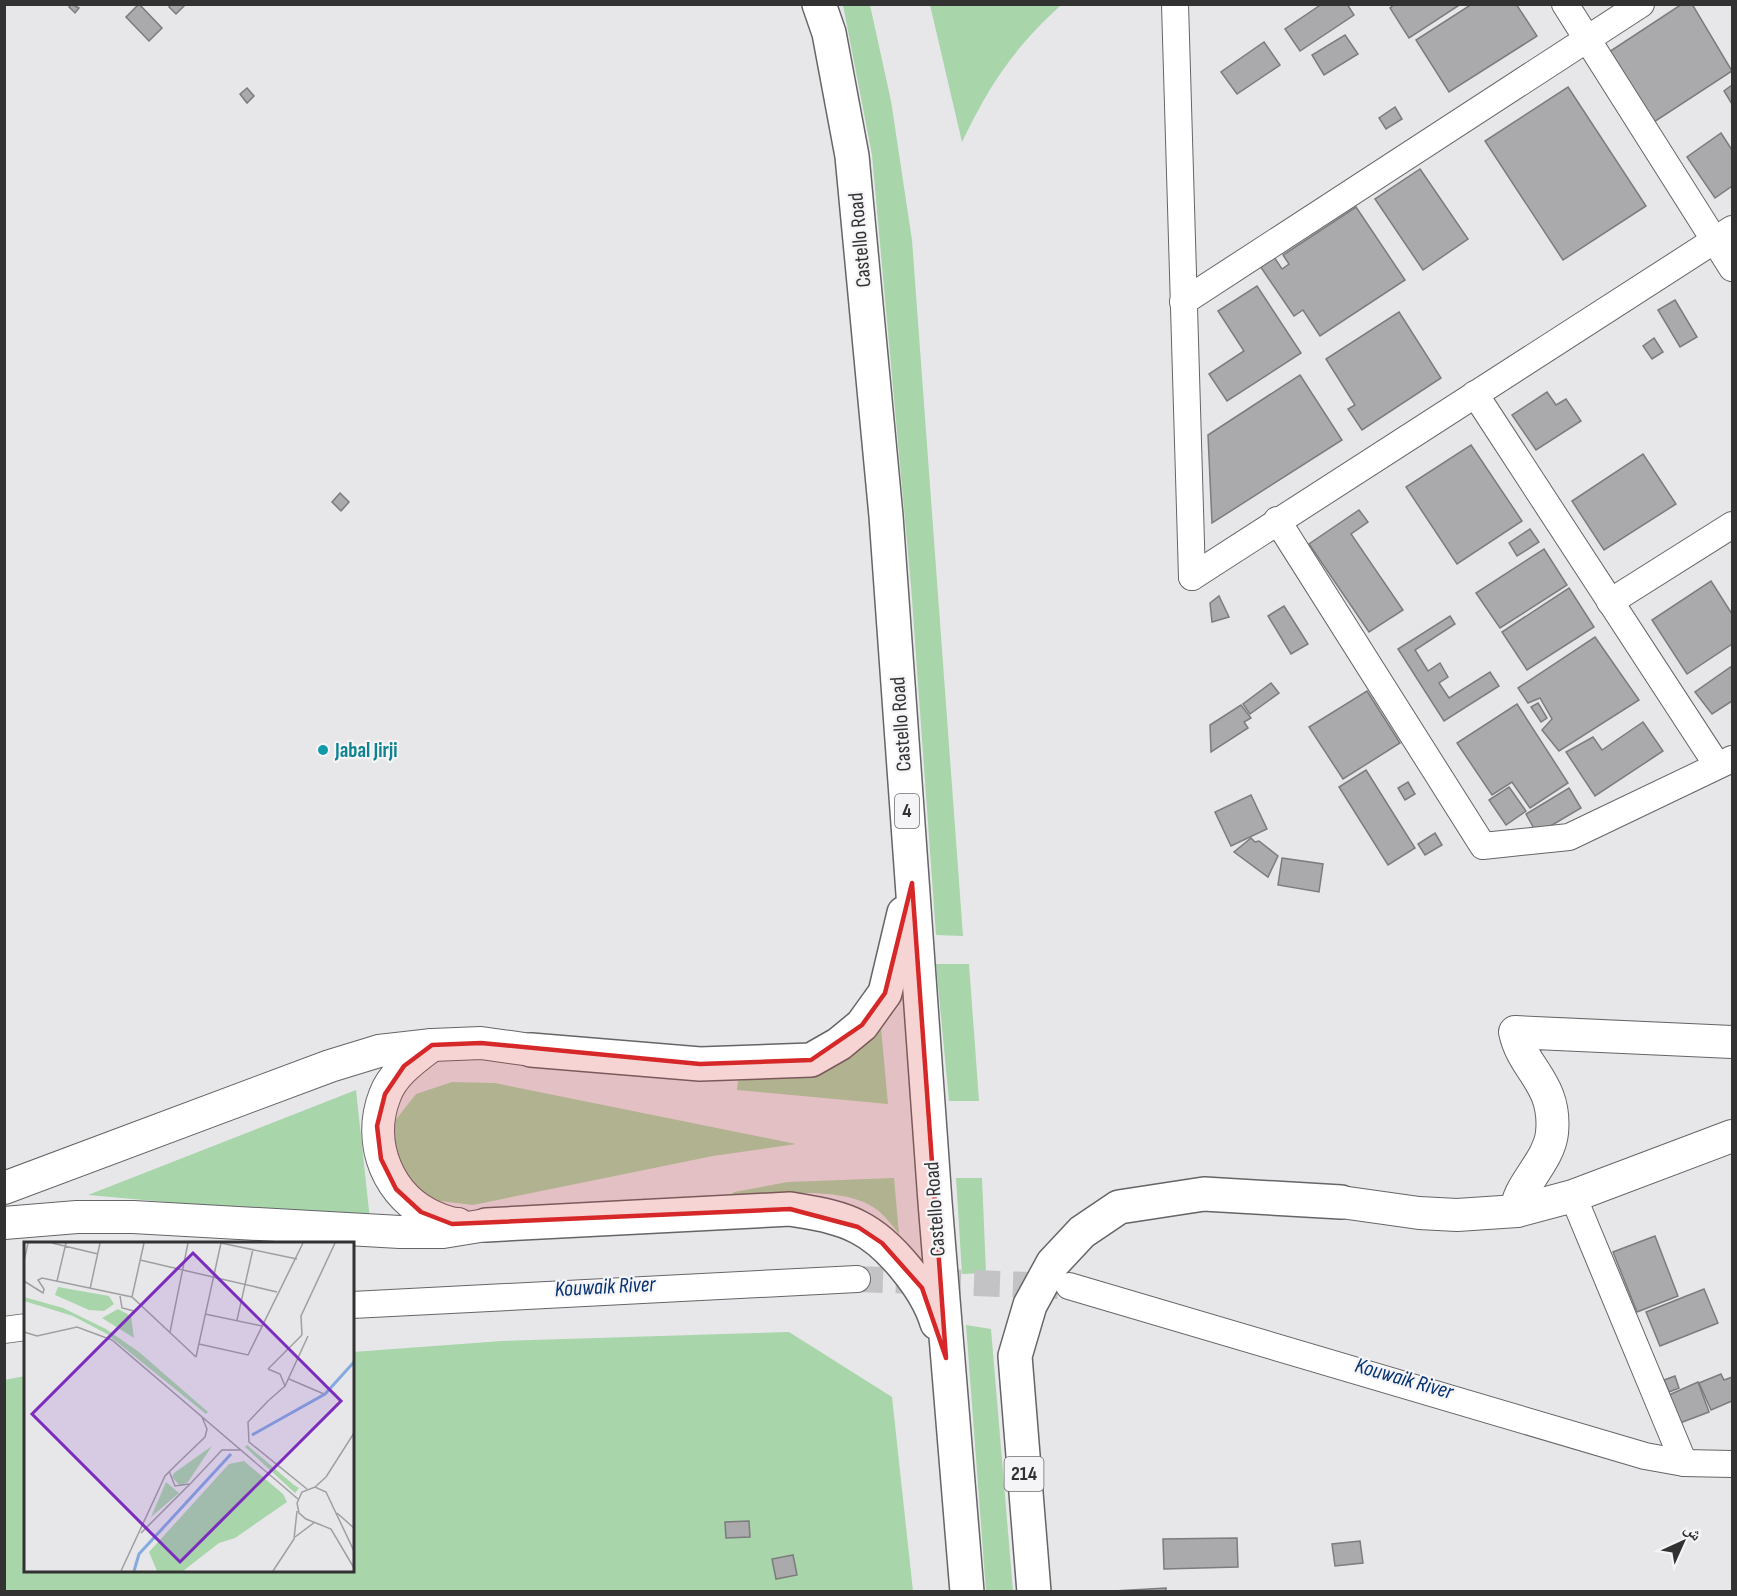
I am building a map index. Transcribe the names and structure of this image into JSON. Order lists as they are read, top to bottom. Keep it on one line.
{"streets":{"highway":["Castello Road","4","214"]},"water":["Kouwaik River"],"places":["Jabal Jirji"],"north":"top right"}
